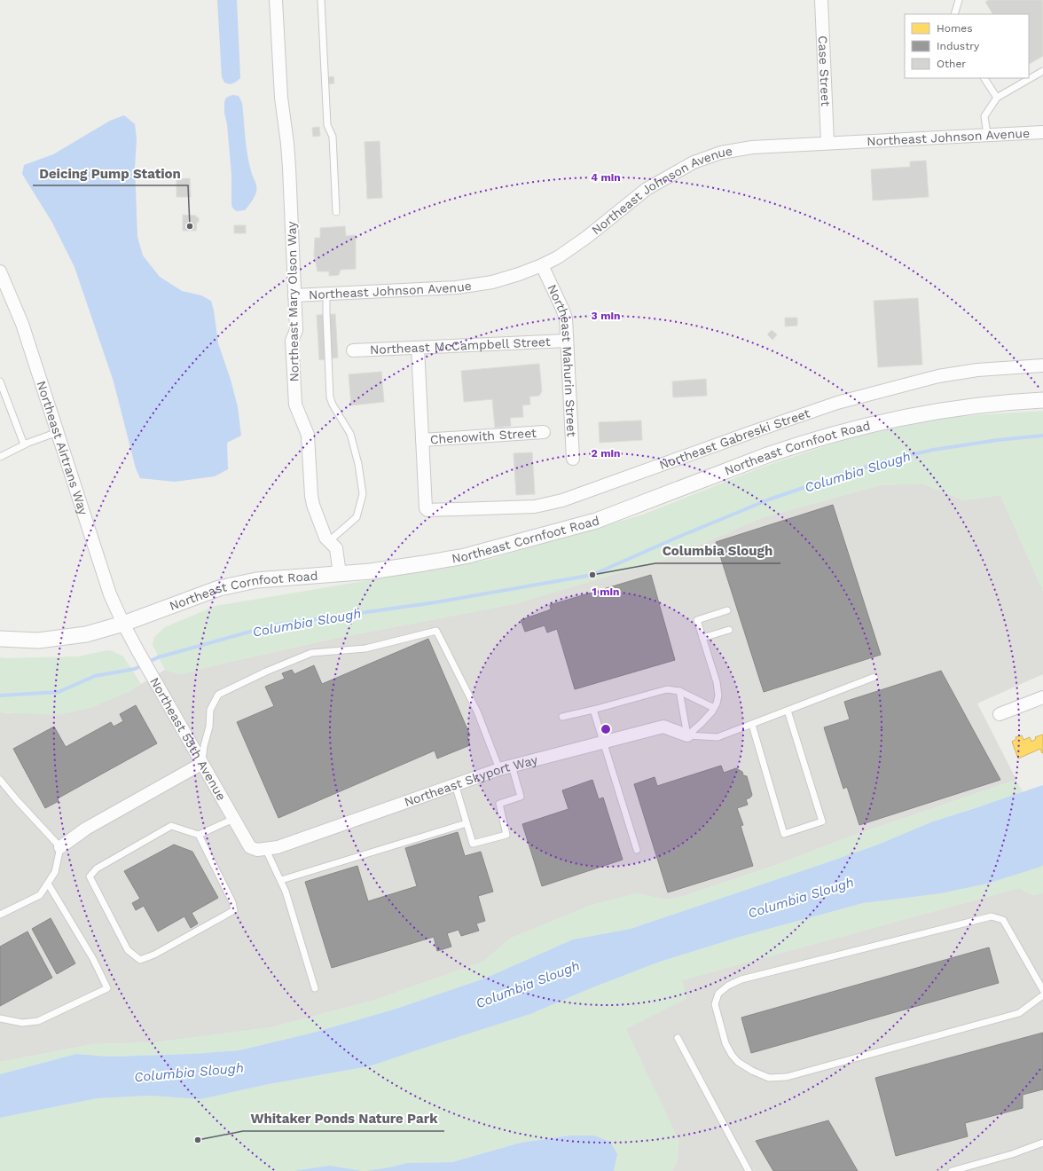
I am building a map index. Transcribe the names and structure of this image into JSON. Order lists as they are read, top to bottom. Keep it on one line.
{"streets":{"street":["Case Street","Northeast Johnson Avenue","Northeast Mary Olson Way","Northeast McCampbell Street","Northeast Mahurin Street","Chenowith Street","Northeast Gabreski Street","Northeast Airtrans Way","Northeast Cornfoot Road","Northeast 55th Avenue","Northeast Skyport Way"]},"crossings":[["Case Street","Northeast Johnson Avenue"],["Northeast Johnson Avenue","Northeast Mary Olson Way"],["Northeast Johnson Avenue","Northeast Mahurin Street"],["Northeast Mary Olson Way","Northeast Cornfoot Road"],["Northeast McCampbell Street","Northeast Mahurin Street"],["Chenowith Street","Northeast Gabreski Street"],["Northeast Airtrans Way","Northeast Cornfoot Road"],["Northeast Airtrans Way","Northeast 55th Avenue"],["Northeast Cornfoot Road","Northeast 55th Avenue"],["Northeast 55th Avenue","Northeast Skyport Way"]],"water":["Columbia Slough"],"places":["Deicing Pump Station","Columbia Slough","Whitaker Ponds Nature Park"],"legend":["Homes","Industry","Other"],"rings":["4 min","3 min","2 min","1 min"]}
